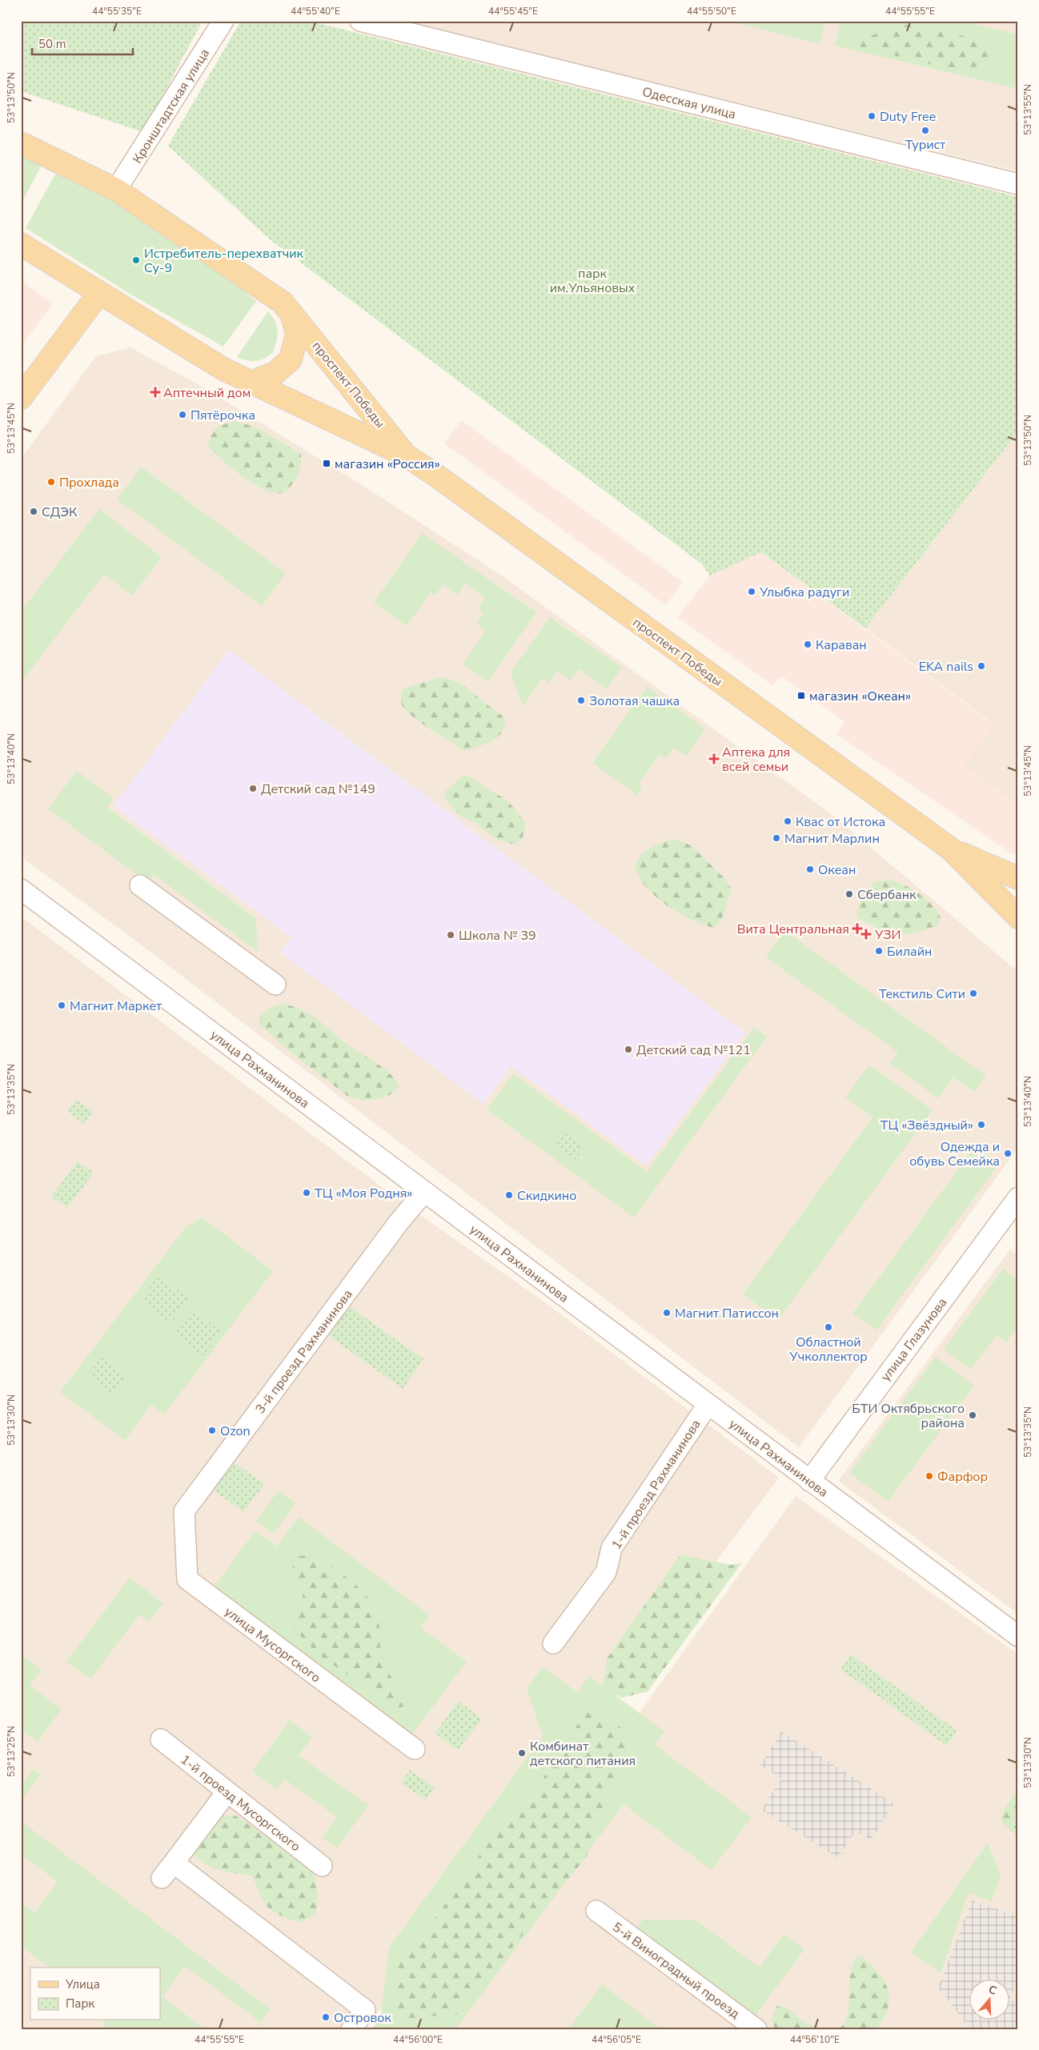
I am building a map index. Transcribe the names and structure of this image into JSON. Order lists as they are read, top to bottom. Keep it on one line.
{"streets":{"main road":["проспект Победы"],"street":["Одесская улица","Кронштадтская улица","улица Рахманинова","улица Глазунова","3-й проезд Рахманинова","1-й проезд Рахманинова","улица Мусоргского","1-й проезд Мусоргского","5-й Виноградный проезд"]},"crossings":[["Кронштадтская улица","проспект Победы"],["улица Рахманинова","улица Глазунова"],["улица Рахманинова","3-й проезд Рахманинова"],["улица Рахманинова","1-й проезд Рахманинова"],["3-й проезд Рахманинова","улица Мусоргского"]],"parks":["парк им.Ульяновых"],"places":{"other":["Duty Free","Турист","Истребитель-перехватчик Су-9","Пятёрочка","Прохлада","СДЭК","Улыбка радуги","Караван","EKA nails","Золотая чашка","Детский сад №149","Квас от Истока","Магнит Марлин","Океан","Сбербанк","Школа № 39","Билайн","Текстиль Сити","Магнит Маркет","Детский сад №121","ТЦ «Звёздный»","Одежда и обувь Семейка","ТЦ «Моя Родня»","Скидкино","Магнит Патиссон","Областной Учколлектор","БТИ Октябрьского района","Ozon","Фарфор","Комбинат детского питания","Островок"],"health":["Аптечный дом","Аптека для всей семьи","Вита Центральная","УЗИ"],"transit":["магазин «Россия»","магазин «Океан»"]},"legend":["Улица","Парк"],"scale_bar":"50 m","north":"top","coordinates":["44°55'35\"E","44°55'40\"E","44°55'45\"E","44°55'50\"E","44°55'55\"E","53°13'50\"N","53°13'55\"N","53°13'45\"N","53°13'40\"N","53°13'35\"N","53°13'30\"N","53°13'25\"N","44°56'00\"E","44°56'05\"E","44°56'10\"E"]}
